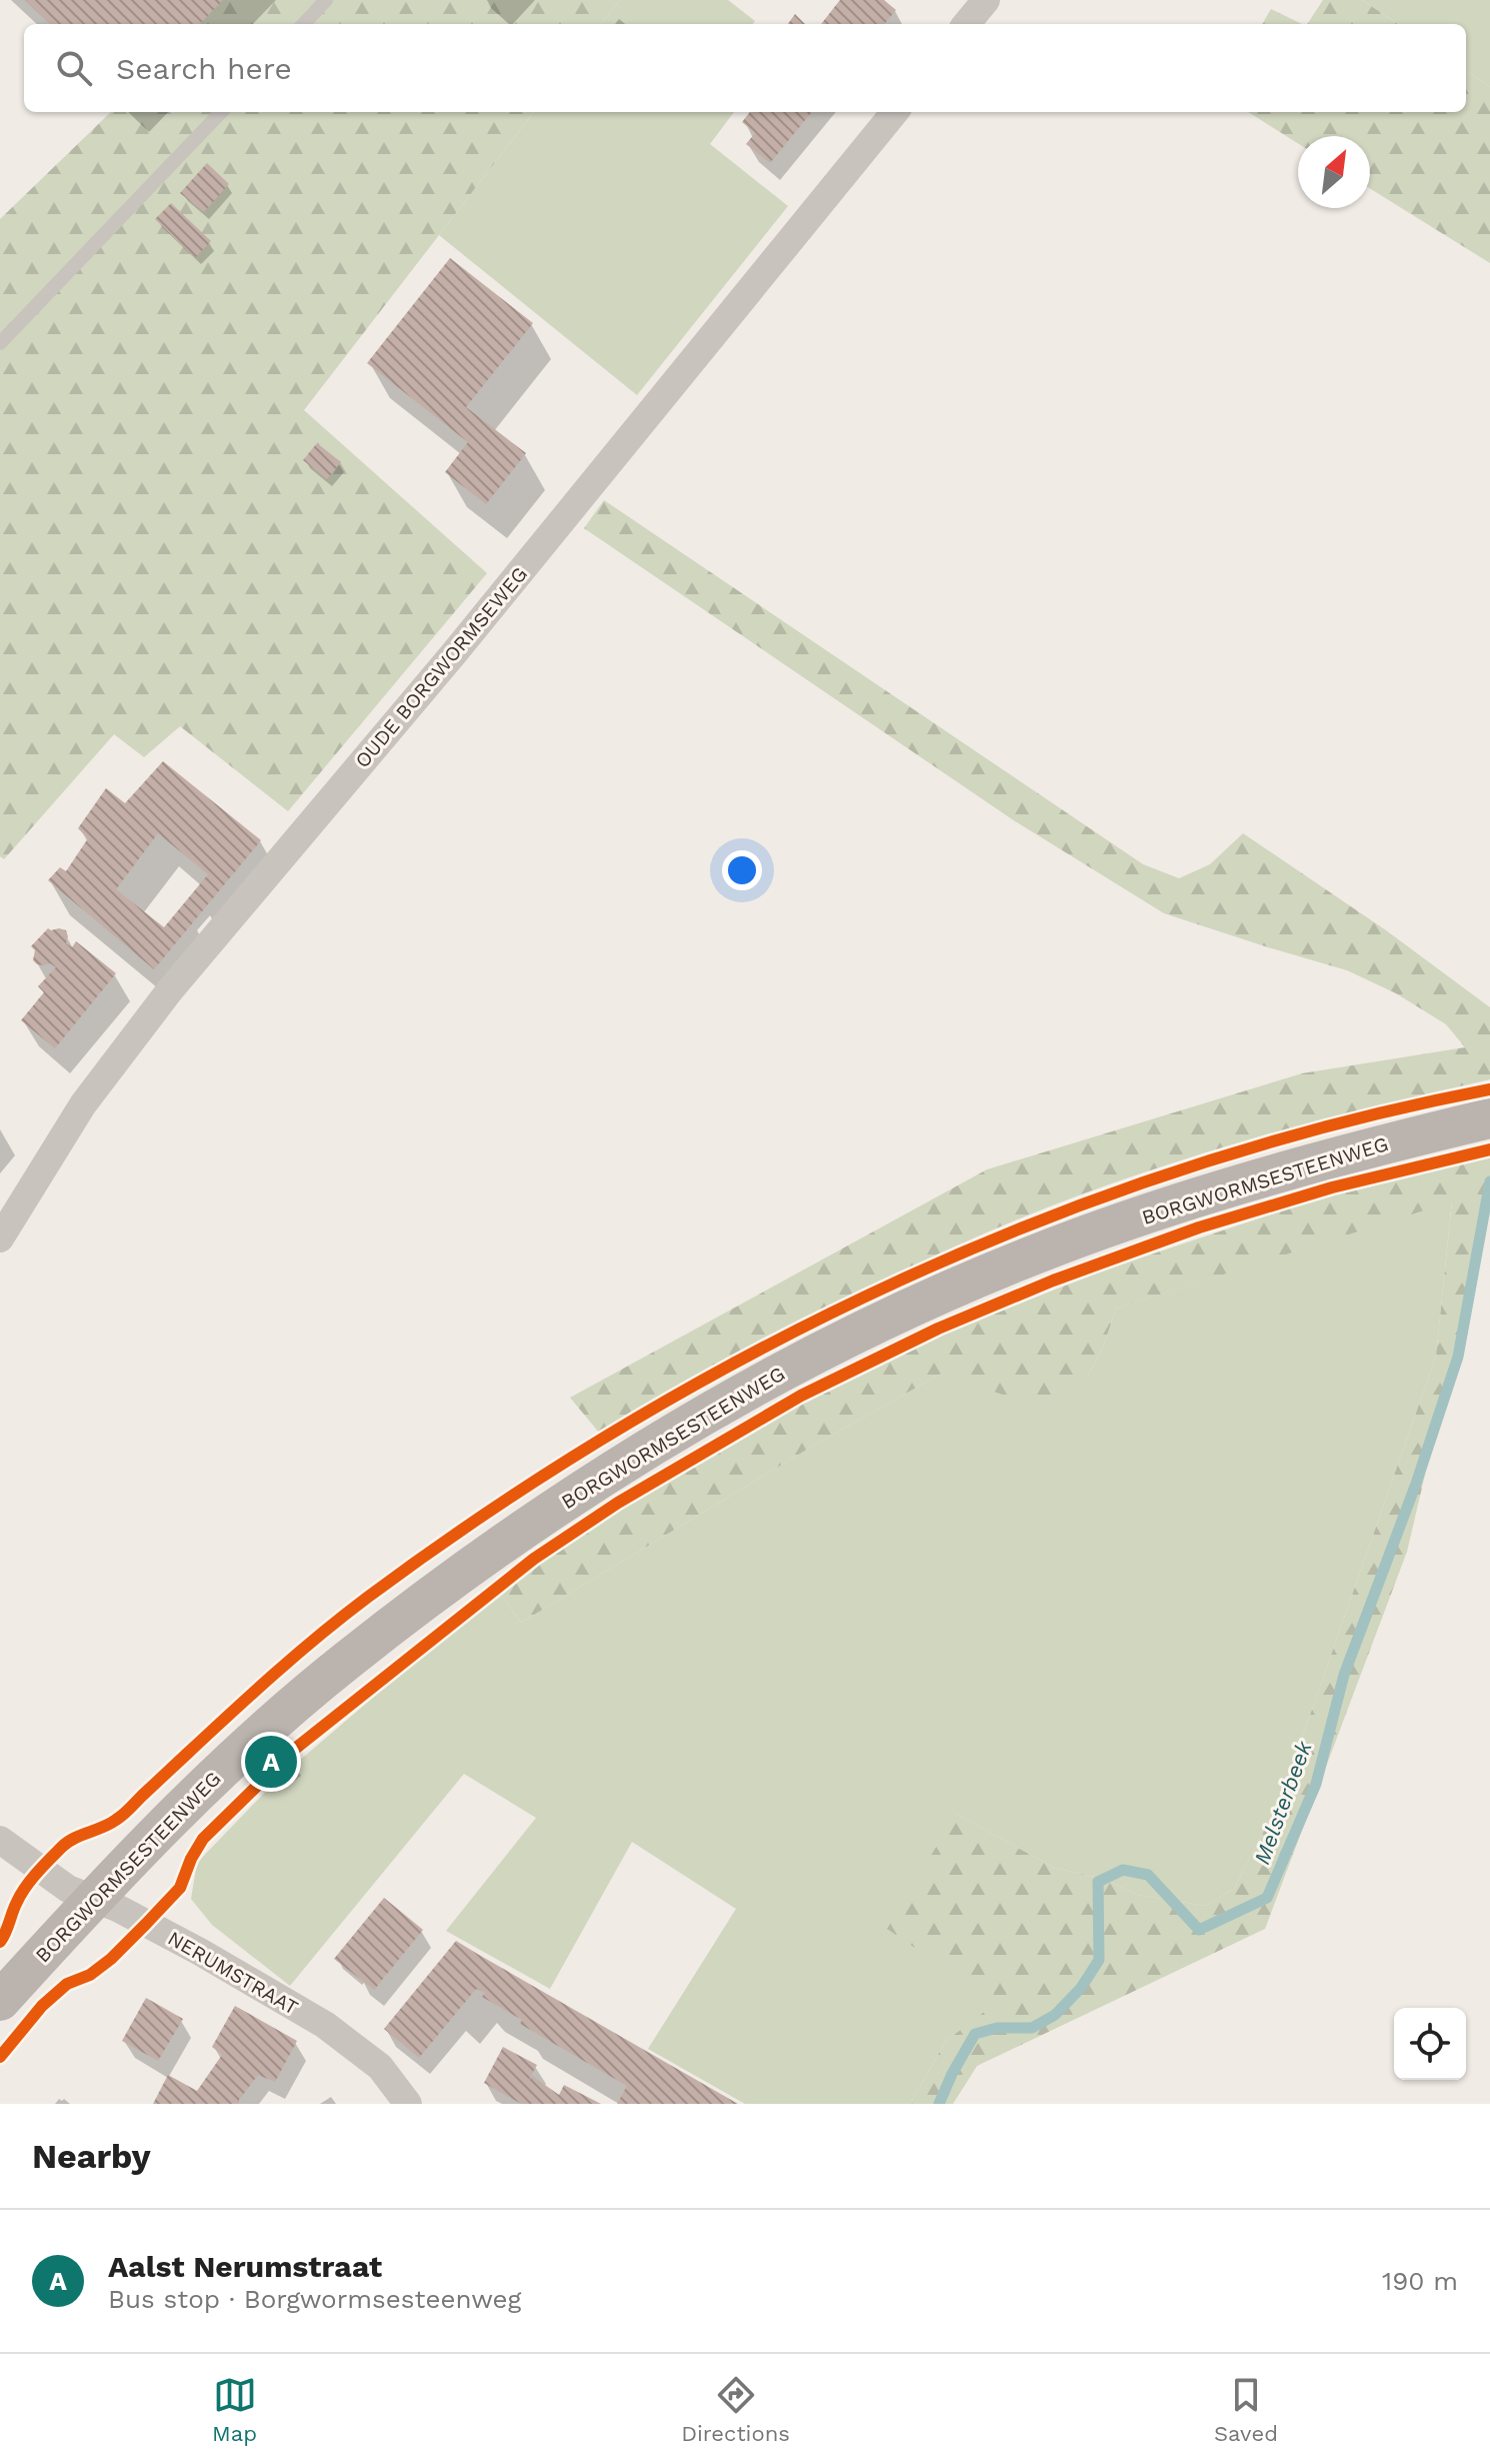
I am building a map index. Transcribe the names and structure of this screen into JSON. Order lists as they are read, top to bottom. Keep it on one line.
{"streets":{"main road":["BORGWORMSESTEENWEG"],"street":["OUDE BORGWORMSEWEG","NERUMSTRAAT"]},"crossings":[["BORGWORMSESTEENWEG","NERUMSTRAAT"]],"water":["Melsterbeek"],"north":"top right","page":{"search":"Search here","pins":"A","heading":"Nearby","list":[{"mark":"A","name":"Aalst Nerumstraat","note":"Bus stop · Borgwormsesteenweg","value":"190 m"}],"nav":["Map","Directions","Saved"]}}
